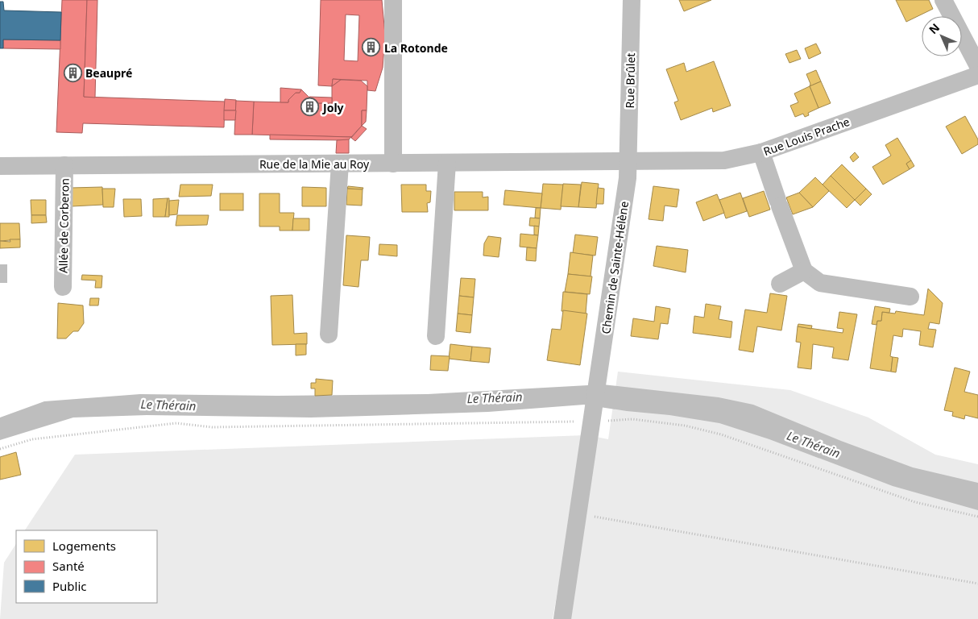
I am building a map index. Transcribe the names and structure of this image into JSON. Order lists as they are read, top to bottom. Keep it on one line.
{"streets":{"street":["Rue Brûlet","Rue Louis Prache","Rue de la Mie au Roy","Allée de Corberon","Chemin de Sainte-Hélène"]},"crossings":[["Rue Brûlet","Rue Louis Prache"],["Rue Brûlet","Rue de la Mie au Roy"],["Rue Brûlet","Chemin de Sainte-Hélène"],["Rue Louis Prache","Rue de la Mie au Roy"],["Rue Louis Prache","Chemin de Sainte-Hélène"],["Rue de la Mie au Roy","Allée de Corberon"],["Rue de la Mie au Roy","Chemin de Sainte-Hélène"]],"water":["Le Thérain"],"places":{"building":["La Rotonde","Beaupré","Joly"]},"legend":["Logements","Santé","Public"],"north":"top left"}
